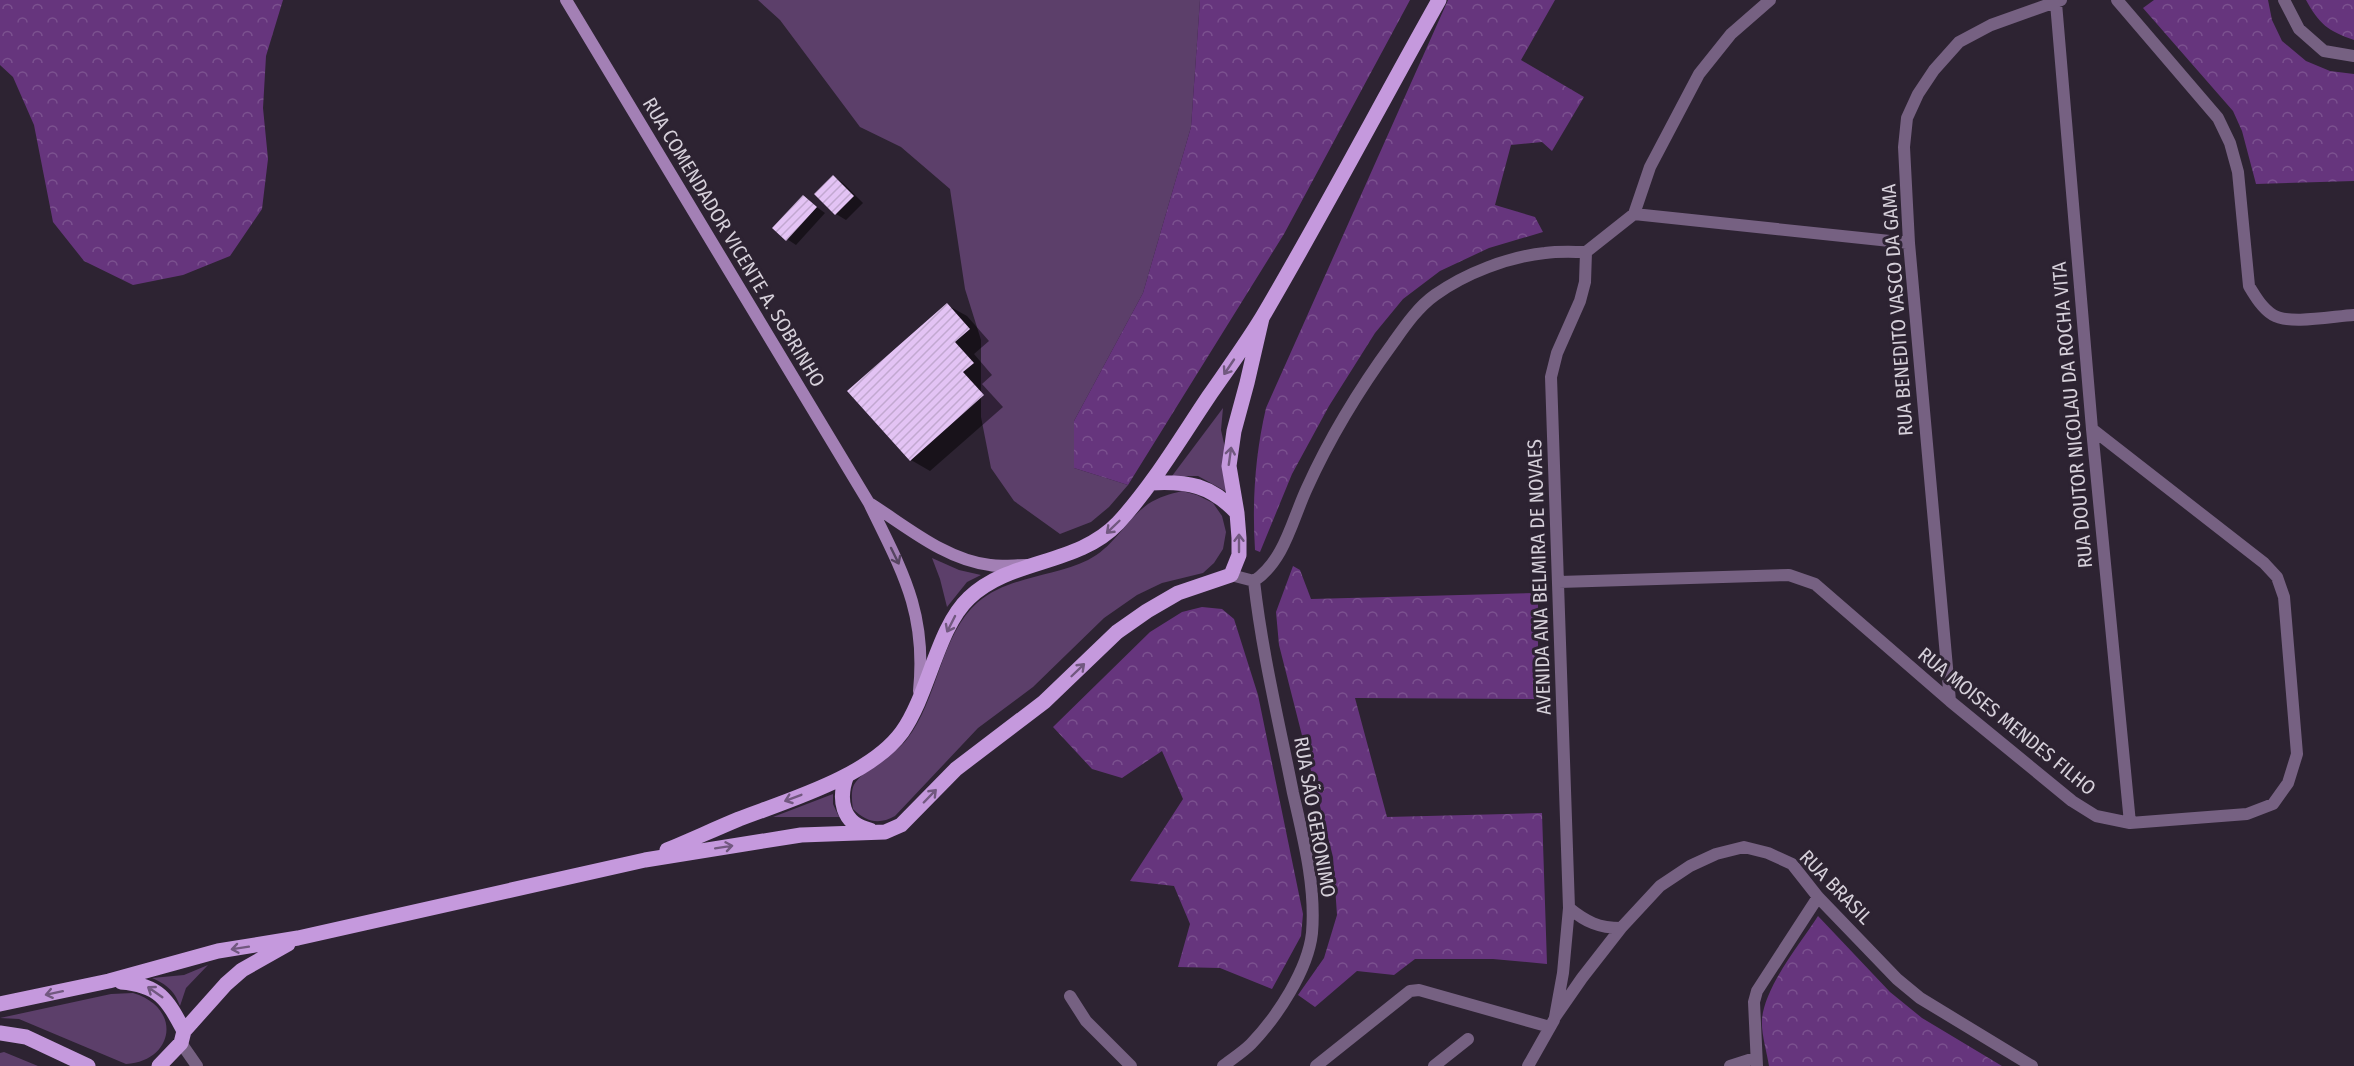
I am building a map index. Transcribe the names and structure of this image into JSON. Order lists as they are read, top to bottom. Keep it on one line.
{"streets":{"street":["RUA COMENDADOR VICENTE A. SOBRINHO","RUA BENEDITO VASCO DA GAMA","RUA DOUTOR NICOLAU DA ROCHA VITA","AVENIDA ANA BELMIRA DE NOVAES","RUA MOISES MENDES FILHO","RUA SÃO GERONIMO","RUA BRASIL"]},"crossings":[["RUA BENEDITO VASCO DA GAMA","RUA DOUTOR NICOLAU DA ROCHA VITA"],["RUA BENEDITO VASCO DA GAMA","RUA MOISES MENDES FILHO"],["RUA DOUTOR NICOLAU DA ROCHA VITA","RUA MOISES MENDES FILHO"],["AVENIDA ANA BELMIRA DE NOVAES","RUA MOISES MENDES FILHO"],["AVENIDA ANA BELMIRA DE NOVAES","RUA BRASIL"]]}
